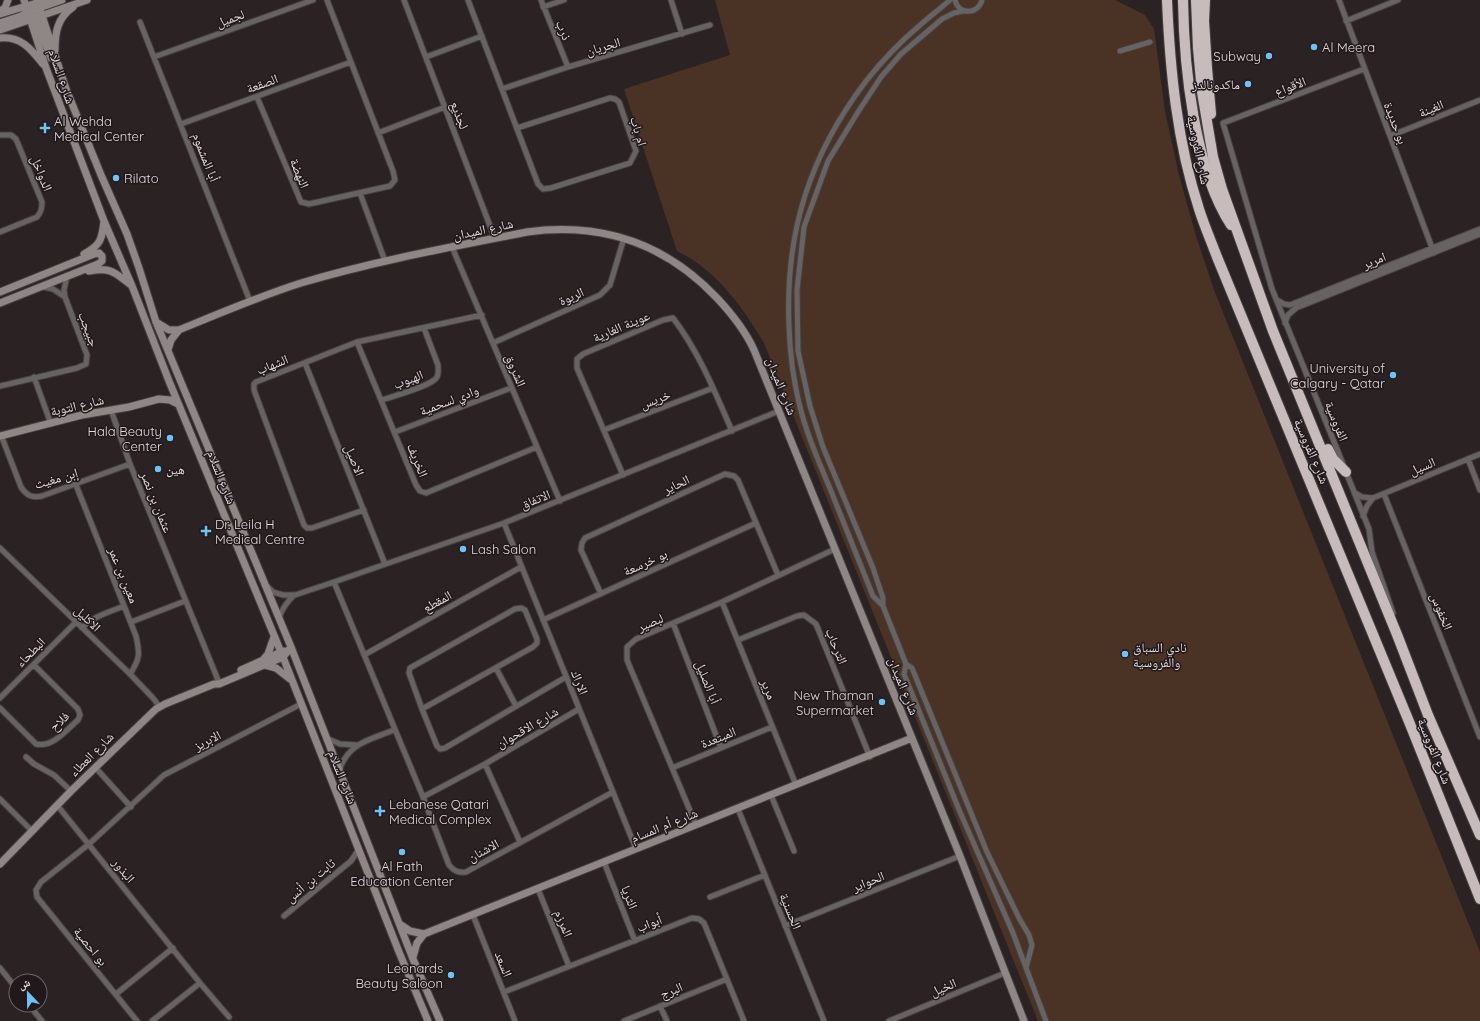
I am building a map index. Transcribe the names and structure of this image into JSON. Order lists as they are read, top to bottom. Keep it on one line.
{"streets":{"highway":["شارع الفروسية"],"street":["لجميل","ذرب","الجريان","شارع السلام","الصقعة","الأقواع","الغينة","لجذيع","بو حديدة","ام باب","أبا المشموم","الدواخل","النهضة","شارع الميدان","امرير","الربوة","عوينة الغارية","جبيجب","الشهاب","الشروق","الهبوب","خريس","وادي لسحمية","شارع التوبة","الفروسية","الاصيل","الخريف","السيل","إبن مغيث","الحاير","الاتفاق","عثمان بن نصر","بو خرسعة","معين بن عمر","المقطع","الخفوس","الاكليل","لبصير","الترحاب","البطحاء","الاراك","أبا الصليل","مرير","فلاح","شارع الاقحوان","المبتعدة","الابريز","شارع العطاء","شارع أم المسام","الاشنان","البذور","ثابت بن أنس","الحواير","الثريا","الحسنية","المرزم","أبواب","بو احصية","السعد","الخيل","البرج"]},"crossings":[["لجميل","أبا المشموم"],["ذرب","الجريان"],["الجريان","ام باب"],["شارع السلام","شارع التوبة"],["شارع السلام","الاتفاق"],["شارع السلام","الابريز"],["شارع السلام","شارع العطاء"],["شارع السلام","ثابت بن أنس"],["الصقعة","أبا المشموم"],["الصقعة","النهضة"],["الأقواع","بو حديدة"],["الأقواع","الفروسية"],["الغينة","بو حديدة"],["لجذيع","شارع الميدان"],["بو حديدة","امرير"],["شارع الفروسية","الفروسية"],["أبا المشموم","شارع الميدان"],["شارع الميدان","الربوة"],["شارع الميدان","الشروق"],["شارع الميدان","الاتفاق"],["شارع الميدان","لبصير"],["شارع الميدان","شارع أم المسام"],["شارع الميدان","الحواير"],["شارع الميدان","الخيل"],["امرير","الفروسية"],["الربوة","الشروق"],["عوينة الغارية","خريس"],["عوينة الغارية","الاتفاق"],["الشهاب","الشروق"],["الشهاب","الهبوب"],["الشهاب","الاصيل"],["الشهاب","الخريف"],["الشروق","وادي لسحمية"],["الشروق","الخريف"],["الشروق","الاتفاق"],["الهبوب","الخريف"],["وادي لسحمية","الخريف"],["شارع التوبة","إبن مغيث"],["شارع التوبة","عثمان بن نصر"],["الاصيل","الاتفاق"],["السيل","الخفوس"],["إبن مغيث","عثمان بن نصر"],["إبن مغيث","معين بن عمر"],["الحاير","بو خرسعة"],["الحاير","لبصير"],["الاتفاق","الاراك"],["الاتفاق","الاشنان"],["عثمان بن نصر","شارع العطاء"],["بو خرسعة","الاراك"],["معين بن عمر","الاكليل"],["المقطع","الاراك"],["المقطع","الاشنان"],["الاكليل","البطحاء"],["الاكليل","شارع العطاء"],["لبصير","أبا الصليل"],["لبصير","مرير"],["لبصير","المبتعدة"],["لبصير","شارع أم المسام"],["الترحاب","مرير"],["الترحاب","شارع أم المسام"],["البطحاء","فلاح"],["الاراك","شارع الاقحوان"],["الاراك","شارع أم المسام"],["الاراك","الاشنان"],["أبا الصليل","المبتعدة"],["مرير","المبتعدة"],["مرير","شارع أم المسام"],["شارع الاقحوان","الاشنان"],["الابريز","البذور"],["الابريز","بو احصية"],["شارع العطاء","البذور"],["شارع أم المسام","الثريا"],["شارع أم المسام","الحسنية"],["شارع أم المسام","المرزم"],["شارع أم المسام","السعد"],["الحواير","الحسنية"],["الثريا","أبواب"],["المرزم","أبواب"],["أبواب","السعد"],["أبواب","البرج"]],"places":{"other":["Al Meera","Subway","ماكدونالدز","Rilato","University of Calgary - Qatar","Hala Beauty Center","هين","Lash Salon","نادي السباق والفروسية","New Thaman Supermarket","Al Fath Education Center","Leonards Beauty Saloon"],"health":["Al Wehda Medical Center","Dr. Leila H Medical Centre","Lebanese Qatari Medical Complex"]},"north":"top"}
